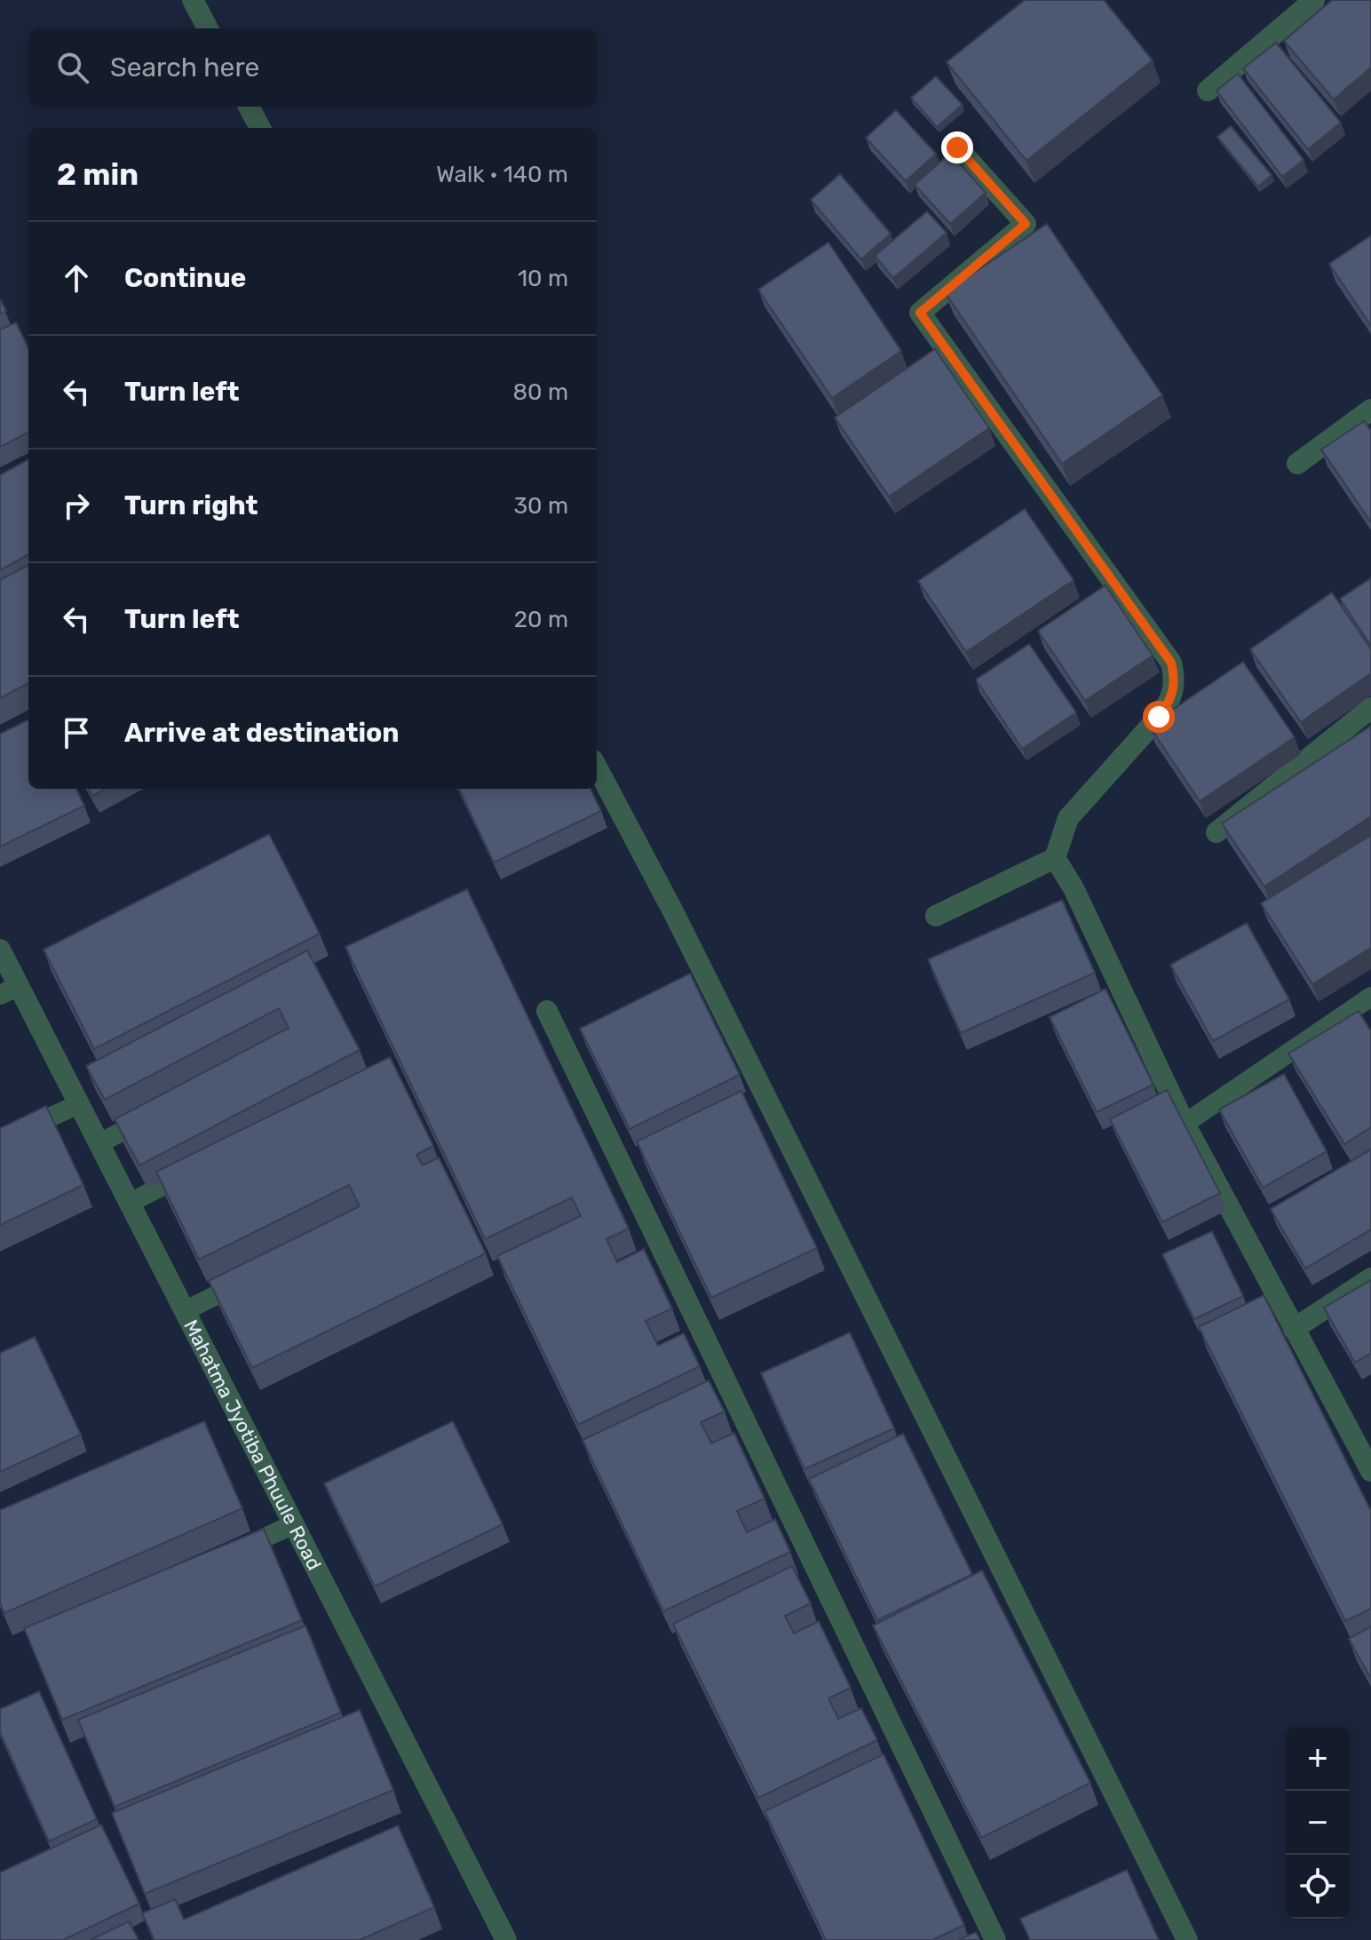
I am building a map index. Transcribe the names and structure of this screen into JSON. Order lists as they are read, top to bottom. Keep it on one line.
{"streets":{"street":["Mahatma Jyotiba Phuule Road"]},"page":{"search":"Search here","heading":["2 min","Walk · 140 m"],"list":[["Continue","10 m"],["Turn left","80 m"],["Turn right","30 m"],["Turn left","20 m"],"Arrive at destination"],"map_buttons":["+","−"]}}
